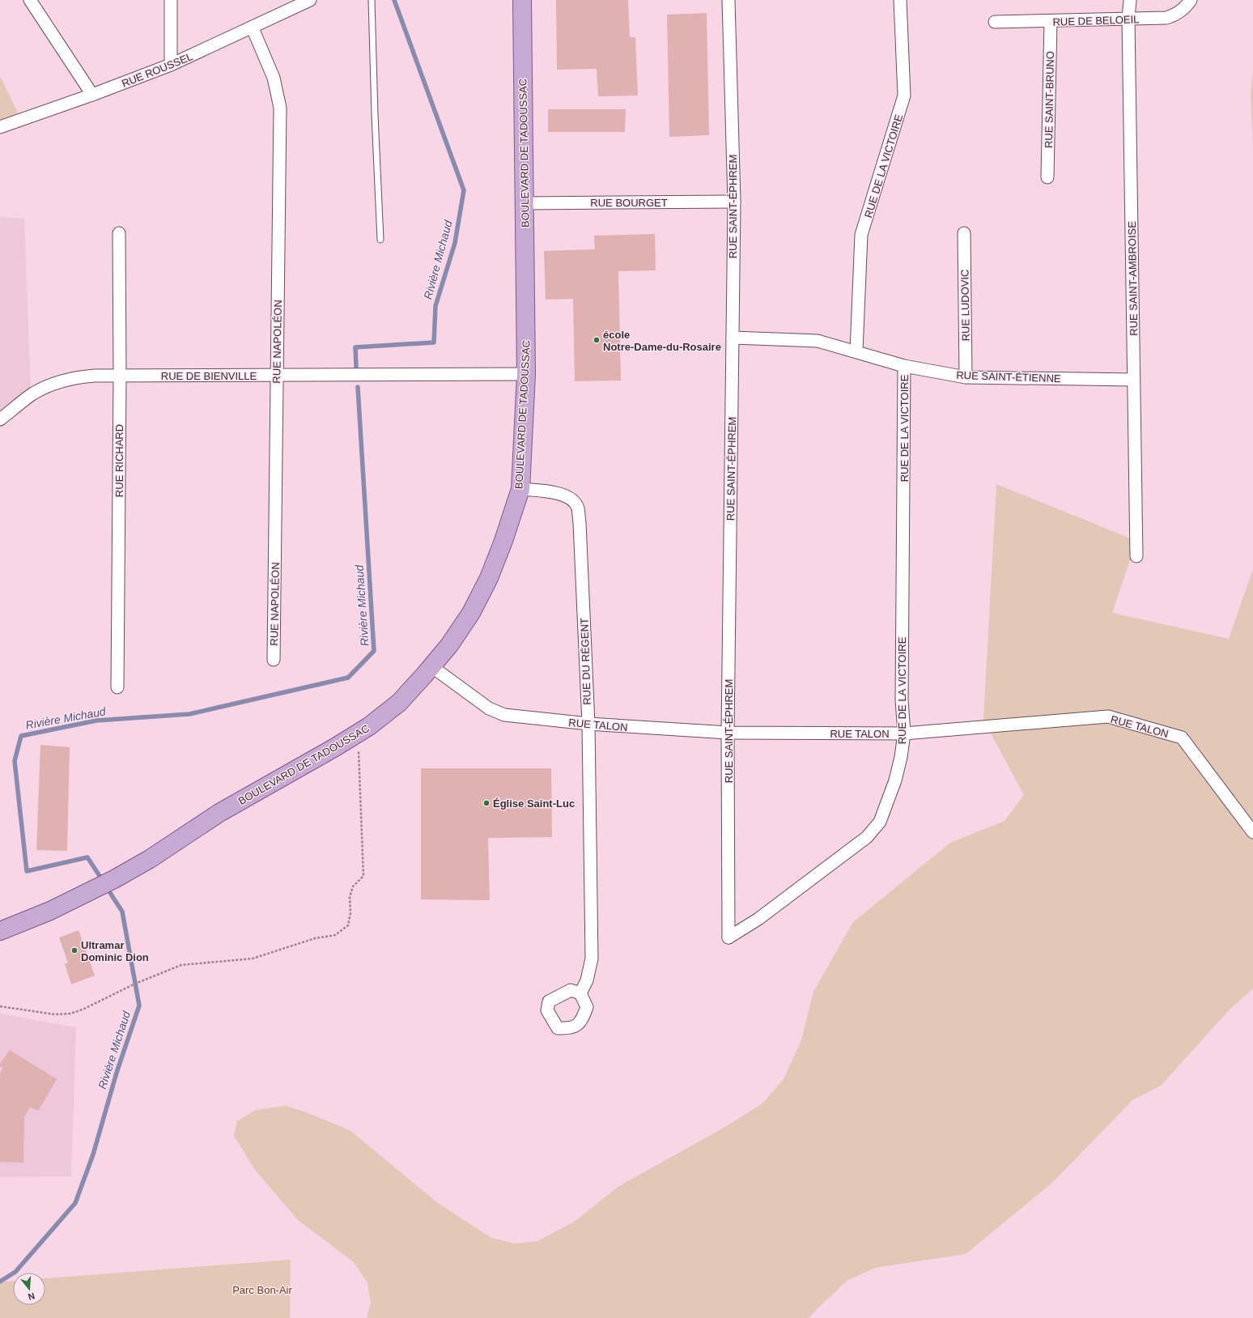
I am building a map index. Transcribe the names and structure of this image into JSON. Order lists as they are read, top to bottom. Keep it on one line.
{"streets":{"main road":["BOULEVARD DE TADOUSSAC"],"street":["RUE DE BELOEIL","RUE ROUSSEL","RUE SAINT-BRUNO","RUE DE LA VICTOIRE","RUE BOURGET","RUE SAINT-ÉPHREM","RUE SAINT-AMBROISE","RUE LUDOVIC","RUE NAPOLÉON","RUE DE BIENVILLE","RUE SAINT-ÉTIENNE","RUE RICHARD","RUE DU RÉGENT","RUE TALON"]},"crossings":[["RUE DE BELOEIL","RUE SAINT-BRUNO"],["RUE DE BELOEIL","RUE SAINT-AMBROISE"],["RUE ROUSSEL","RUE NAPOLÉON"],["BOULEVARD DE TADOUSSAC","RUE BOURGET"],["BOULEVARD DE TADOUSSAC","RUE DE BIENVILLE"],["BOULEVARD DE TADOUSSAC","RUE DU RÉGENT"],["BOULEVARD DE TADOUSSAC","RUE TALON"],["RUE DE LA VICTOIRE","RUE SAINT-ÉPHREM"],["RUE DE LA VICTOIRE","RUE SAINT-ÉTIENNE"],["RUE DE LA VICTOIRE","RUE TALON"],["RUE BOURGET","RUE SAINT-ÉPHREM"],["RUE SAINT-ÉPHREM","RUE SAINT-ÉTIENNE"],["RUE SAINT-ÉPHREM","RUE TALON"],["RUE SAINT-AMBROISE","RUE SAINT-ÉTIENNE"],["RUE LUDOVIC","RUE SAINT-ÉTIENNE"],["RUE NAPOLÉON","RUE DE BIENVILLE"],["RUE DE BIENVILLE","RUE RICHARD"],["RUE DU RÉGENT","RUE TALON"]],"water":["Rivière Michaud"],"parks":["Parc Bon-Air"],"places":["école Notre-Dame-du-Rosaire","Église Saint-Luc","Ultramar Dominic Dion"],"north":"bottom"}
